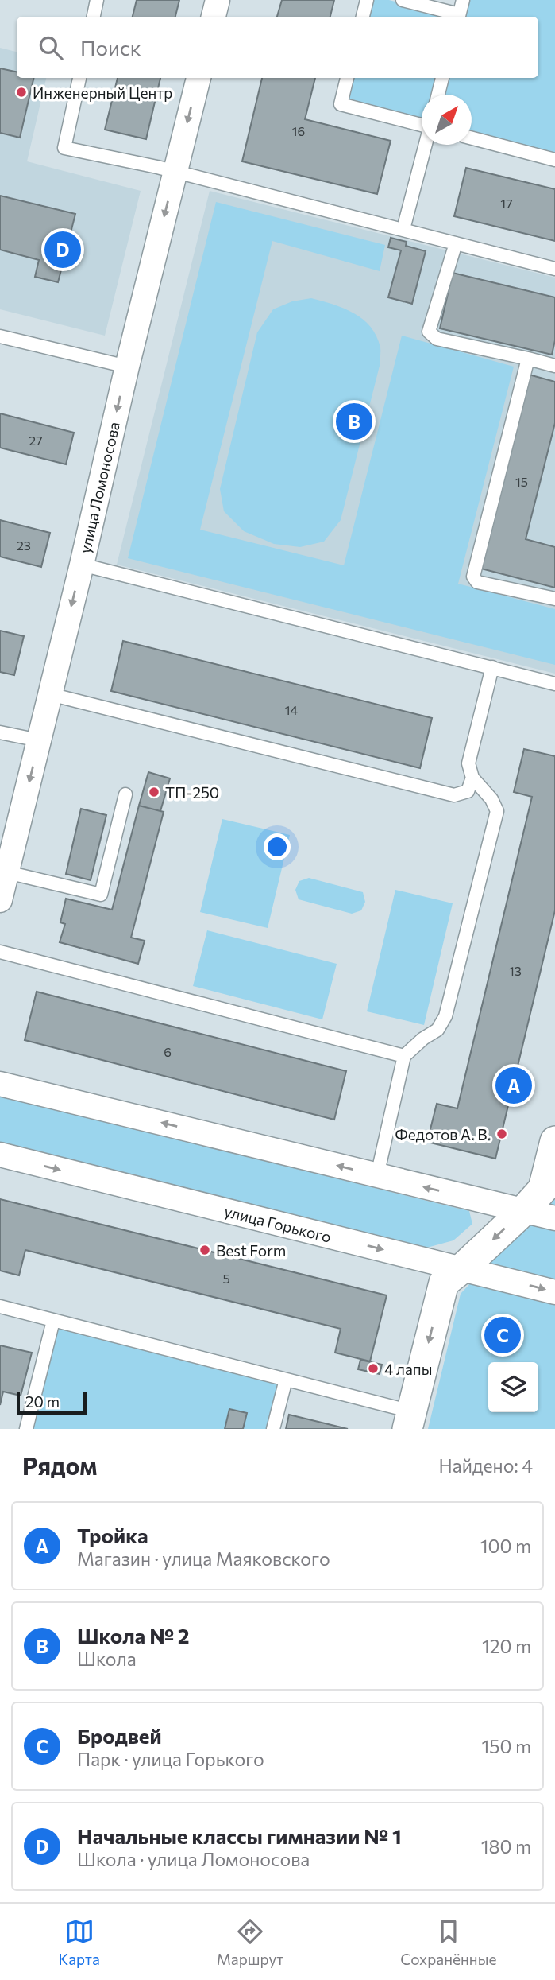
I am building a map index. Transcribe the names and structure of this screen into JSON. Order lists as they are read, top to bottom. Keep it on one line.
{"streets":{"street":["улица Ломоносова","улица Горького"]},"one_way":["улица Ломоносова"],"places":["Инженерный Центр","ТП-250","Федотов А. В.","Best Form","4 лапы"],"house_numbers":["16","17","27","15","23","14","13","6","5"],"scale_bar":"20 m","north":"top right","page":{"search":"Поиск","pins":["D","B","A","C"],"scale":"20 m","heading":["Рядом","Найдено: 4"],"list":[{"mark":"A","name":"Тройка","note":"Магазин · улица Маяковского","value":"100 m"},{"mark":"B","name":"Школа № 2","note":"Школа","value":"120 m"},{"mark":"C","name":"Бродвей","note":"Парк · улица Горького","value":"150 m"},{"mark":"D","name":"Начальные классы гимназии № 1","note":"Школа · улица Ломоносова","value":"180 m"}],"nav":["Карта","Маршрут","Сохранённые"]}}
